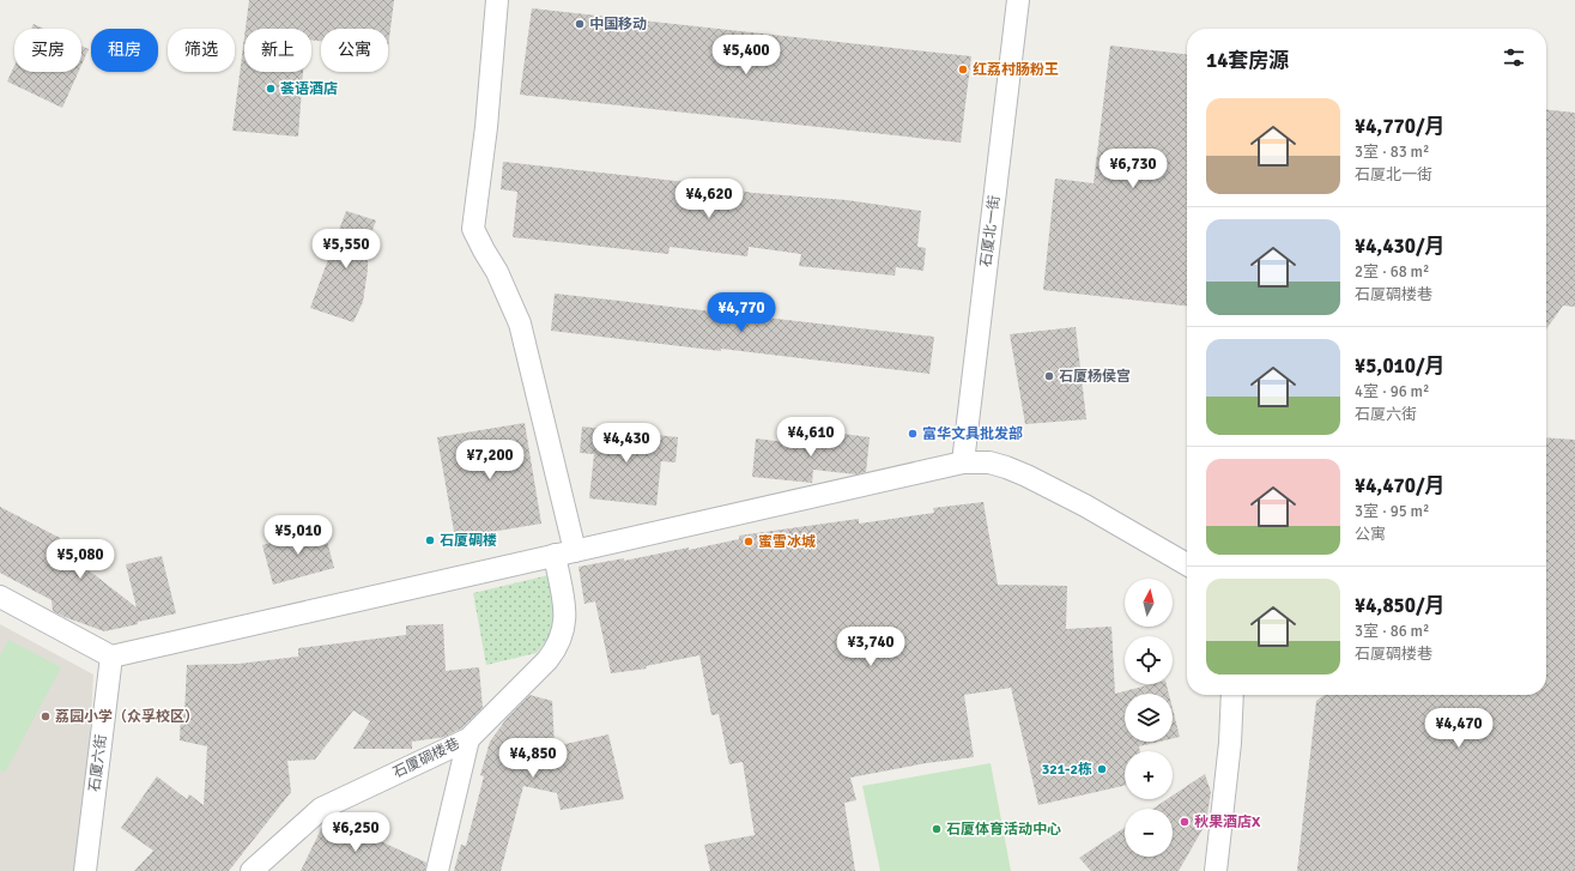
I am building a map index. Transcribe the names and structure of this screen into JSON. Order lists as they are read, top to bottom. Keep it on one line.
{"streets":{"street":["石厦北一街","石厦碉楼巷","石厦六街"]},"places":["中国移动","红荔村肠粉王","荟语酒店","石厦杨侯宫","富华文具批发部","石厦碉楼","蜜雪冰城","荔园小学（众孚校区）","321-2栋","秋果酒店X","石厦体育活动中心"],"north":"top","page":{"chip":["买房","租房","筛选","新上","公寓"],"heading":"14套房源","price":["¥5,400","¥6,730","¥4,620","¥5,550","¥4,770","¥4,610","¥4,430","¥7,200","¥5,010","¥5,080","¥3,740","¥4,470","¥4,850","¥6,250"],"list":[{"name":"¥4,770/月","note":"3室 · 83 m² · 石厦北一街"},{"name":"¥4,430/月","note":"2室 · 68 m² · 石厦碉楼巷"},{"name":"¥5,010/月","note":"4室 · 96 m² · 石厦六街"},{"name":"¥4,470/月","note":"3室 · 95 m² · 公寓"},{"name":"¥4,850/月","note":"3室 · 86 m² · 石厦碉楼巷"}],"map_buttons":["+","−"]}}
